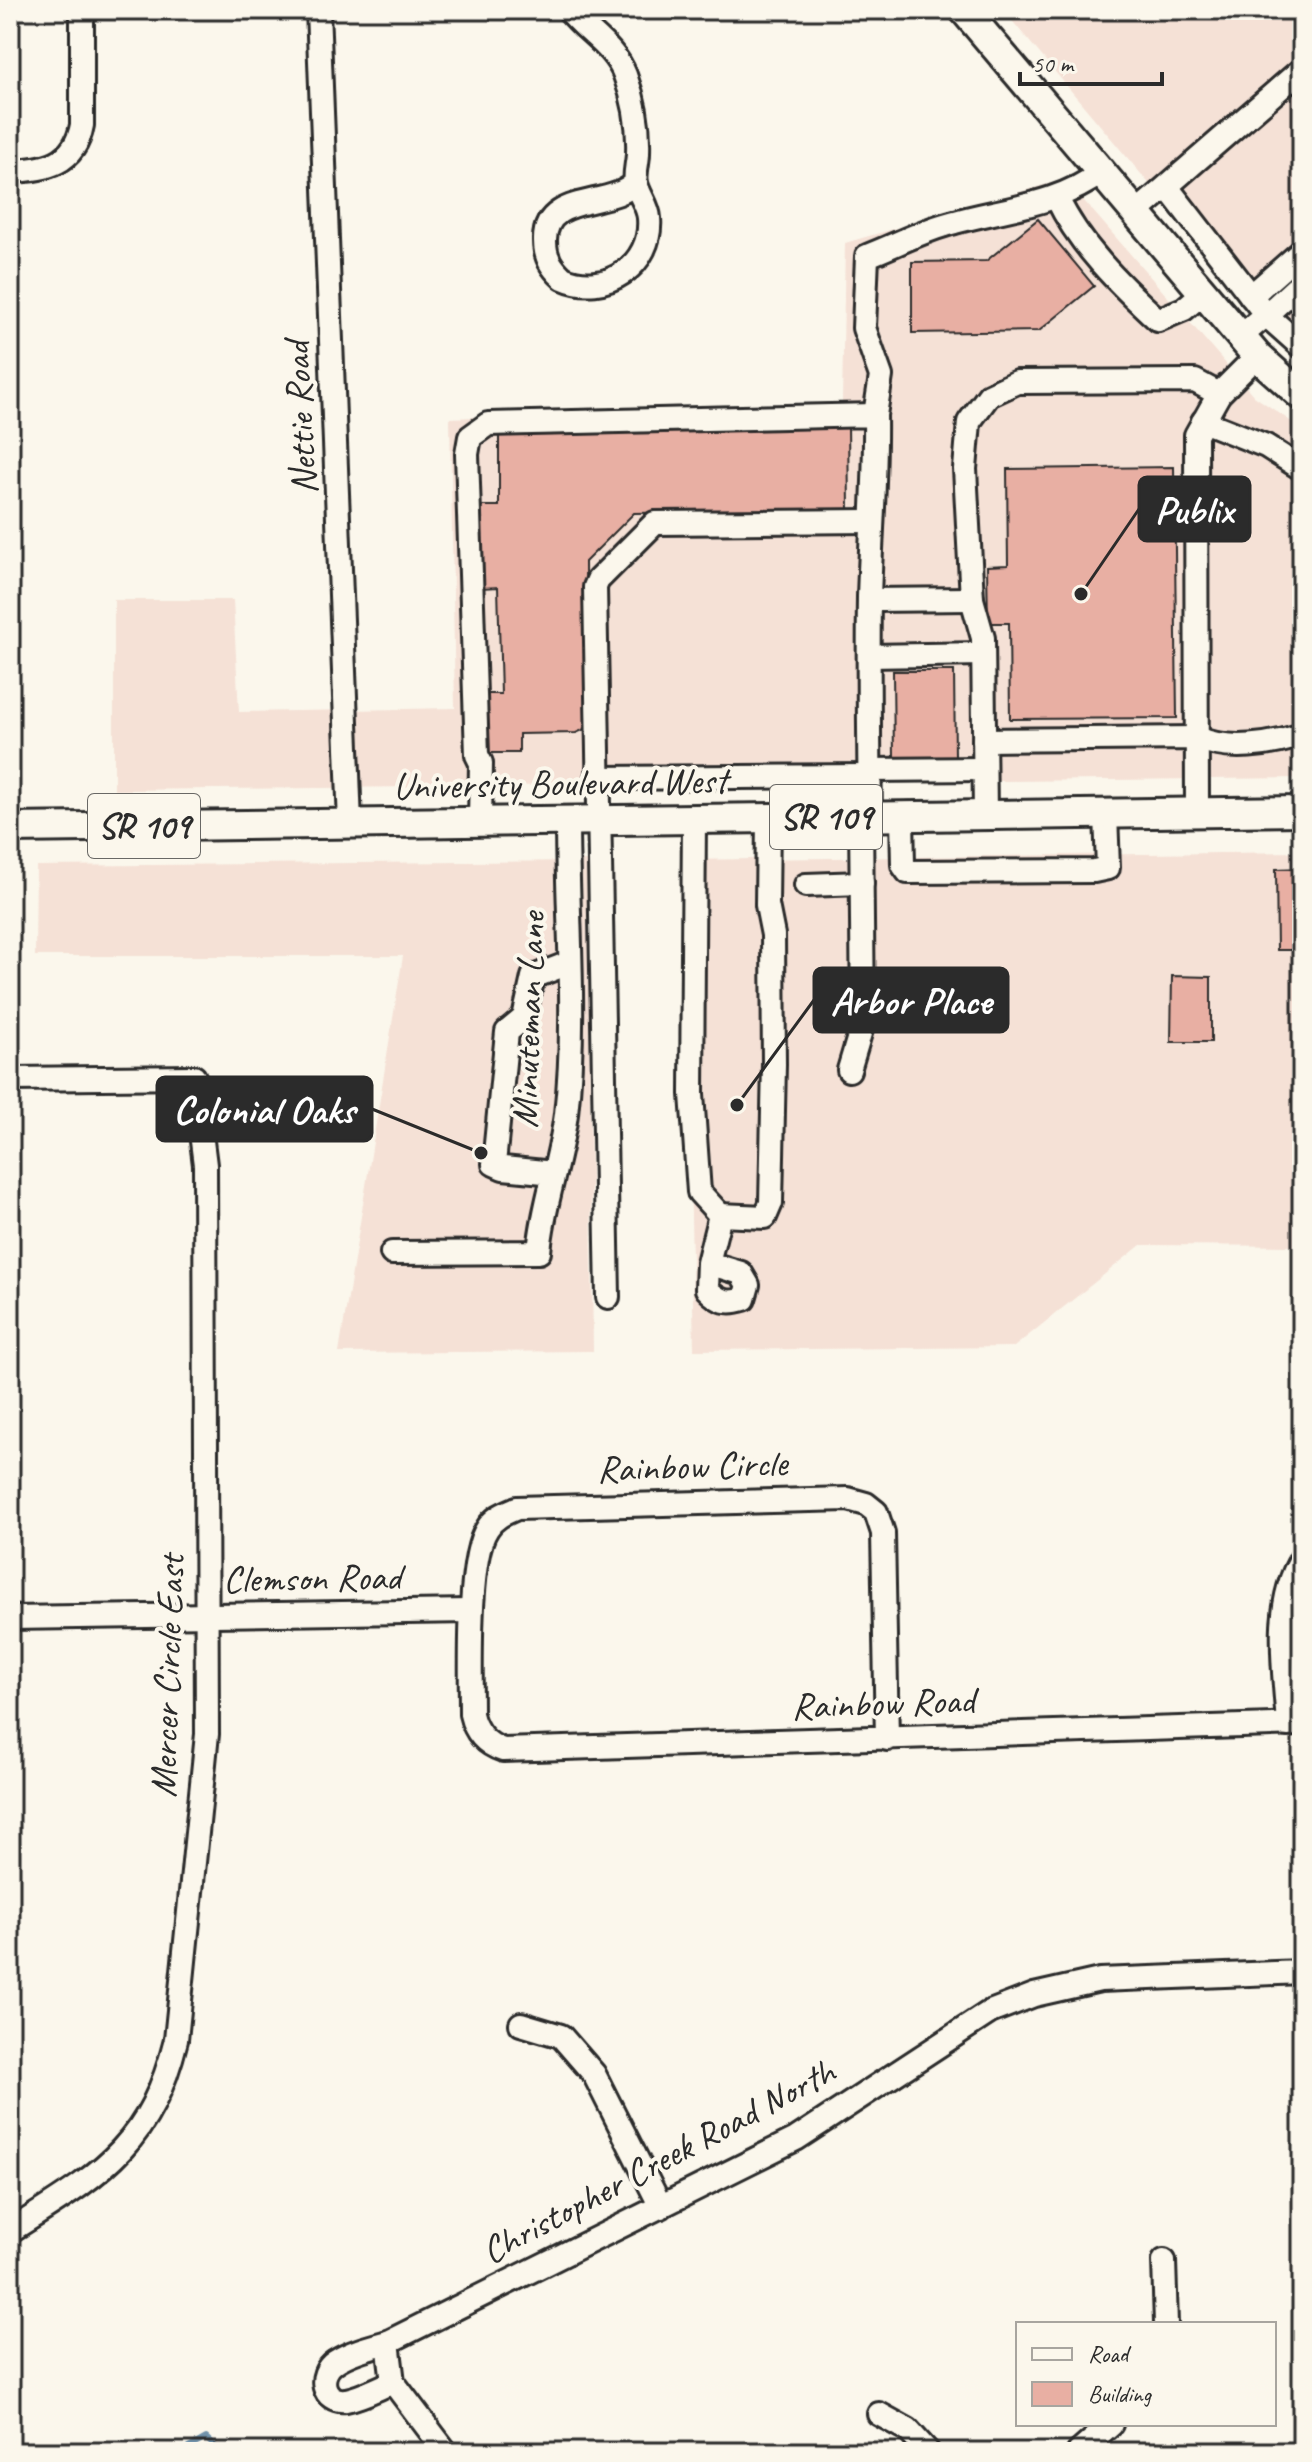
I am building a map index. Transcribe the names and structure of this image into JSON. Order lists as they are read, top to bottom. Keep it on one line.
{"streets":{"main road":["University Boulevard West","SR 109"],"street":["Nettie Road","Minuteman Lane","Rainbow Circle","Clemson Road","Mercer Circle East","Rainbow Road","Christopher Creek Road North"]},"crossings":[["Nettie Road","University Boulevard West"],["University Boulevard West","Minuteman Lane"],["Rainbow Circle","Clemson Road"],["Rainbow Circle","Rainbow Road"],["Clemson Road","Mercer Circle East"]],"places":["Publix","Arbor Place","Colonial Oaks"],"legend":["Road","Building"],"scale_bar":"50 m"}
